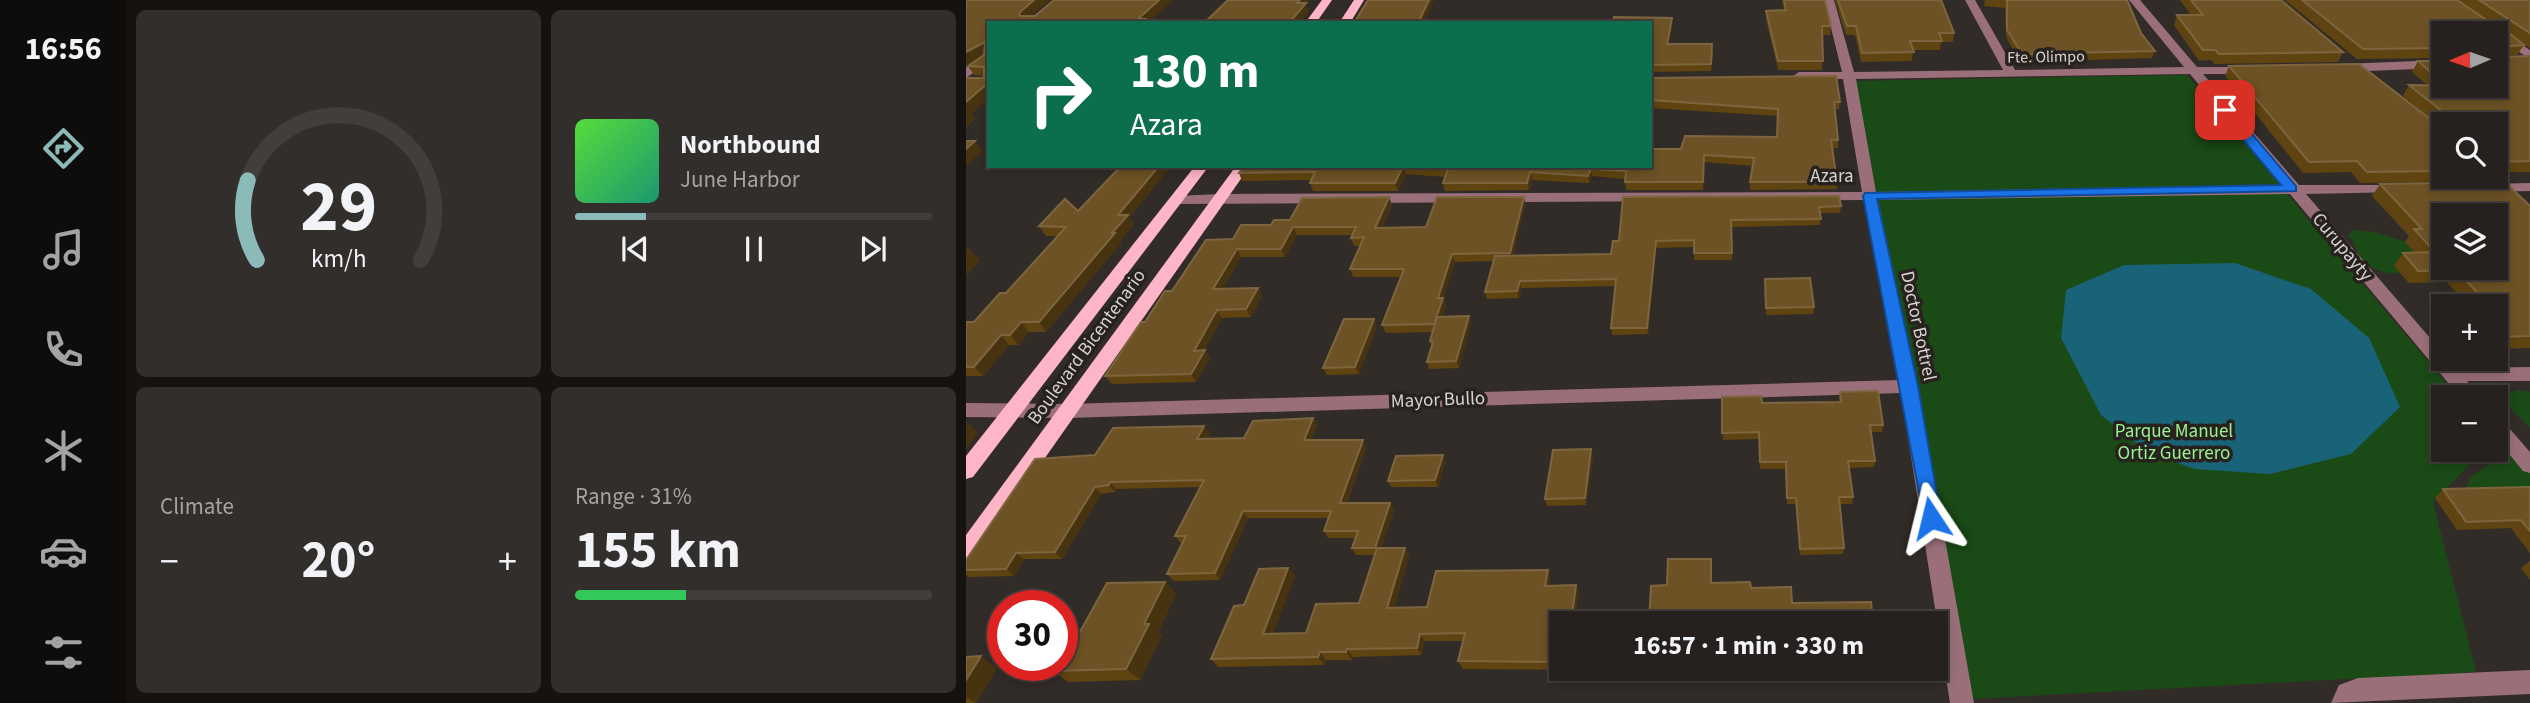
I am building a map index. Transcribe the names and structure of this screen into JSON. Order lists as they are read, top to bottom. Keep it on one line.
{"streets":{"main road":["Boulevard Bicentenario"],"street":["Fte. Olimpo","Azara","Curupayty","Doctor Bottrel","Mayor Bullo"]},"crossings":[["Fte. Olimpo","Curupayty"],["Fte. Olimpo","Doctor Bottrel"],["Azara","Curupayty"],["Azara","Doctor Bottrel"],["Azara","Boulevard Bicentenario"],["Doctor Bottrel","Mayor Bullo"],["Boulevard Bicentenario","Mayor Bullo"]],"parks":["Parque Manuel Ortiz Guerrero"],"north":"left","page":{"tabs":"16:56","map_buttons":["+","−"],"turn":["130 m","Azara"],"song":["Northbound","June Harbor"],"tile":["Climate",["Range · 31%","155 km"]],"heat":["−","20°","+"],"limit":"30","trip":"16:57 · 1 min · 330 m","gauge":["29","km/h"]}}
